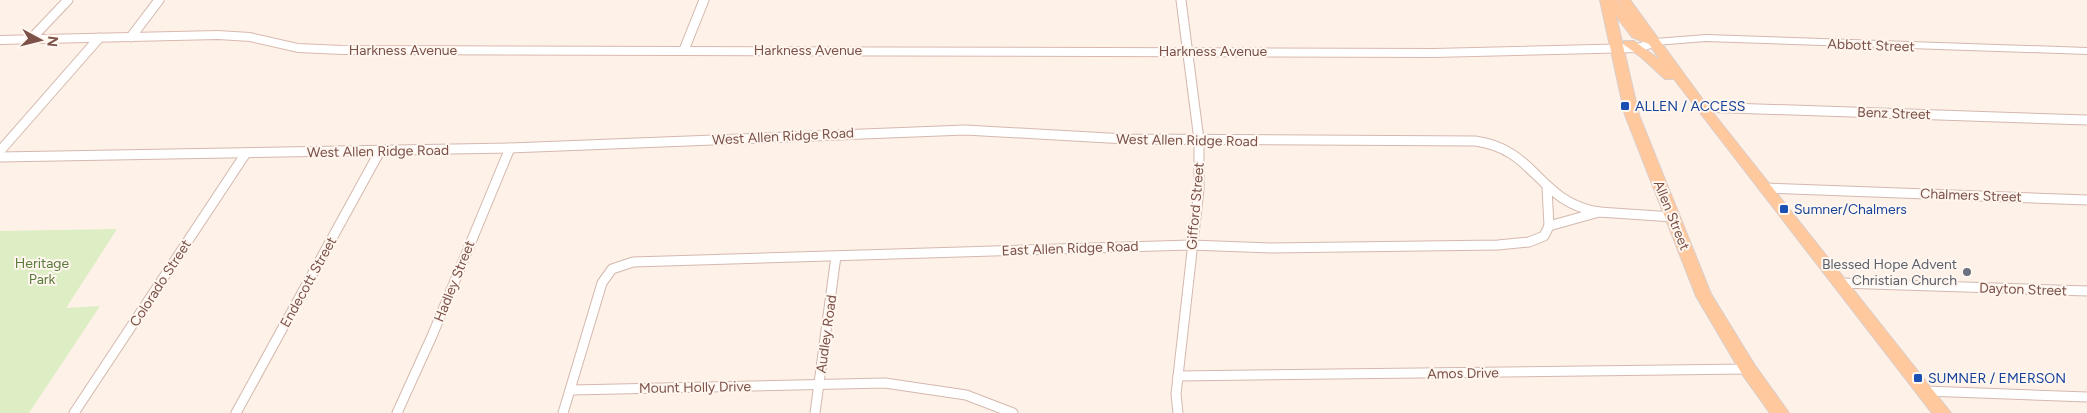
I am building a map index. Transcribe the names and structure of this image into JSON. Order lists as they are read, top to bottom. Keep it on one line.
{"streets":{"main road":["Harkness Avenue","Allen Street"],"street":["Abbott Street","Benz Street","West Allen Ridge Road","Chalmers Street","Gifford Street","East Allen Ridge Road","Hadley Street","Endecott Street","Colorado Street","Dayton Street","Audley Road","Amos Drive","Mount Holly Drive"]},"crossings":[["Abbott Street","Harkness Avenue"],["Harkness Avenue","Gifford Street"],["Harkness Avenue","Allen Street"],["West Allen Ridge Road","Gifford Street"],["West Allen Ridge Road","East Allen Ridge Road"],["West Allen Ridge Road","Hadley Street"],["West Allen Ridge Road","Endecott Street"],["West Allen Ridge Road","Colorado Street"],["Gifford Street","East Allen Ridge Road"],["Gifford Street","Amos Drive"],["Allen Street","East Allen Ridge Road"],["Allen Street","Amos Drive"],["East Allen Ridge Road","Audley Road"],["East Allen Ridge Road","Mount Holly Drive"],["Audley Road","Mount Holly Drive"]],"parks":["Heritage Park"],"places":{"transit":["ALLEN / ACCESS","Sumner/Chalmers","SUMNER / EMERSON"],"other":["Blessed Hope Advent Christian Church"]},"north":"right"}
